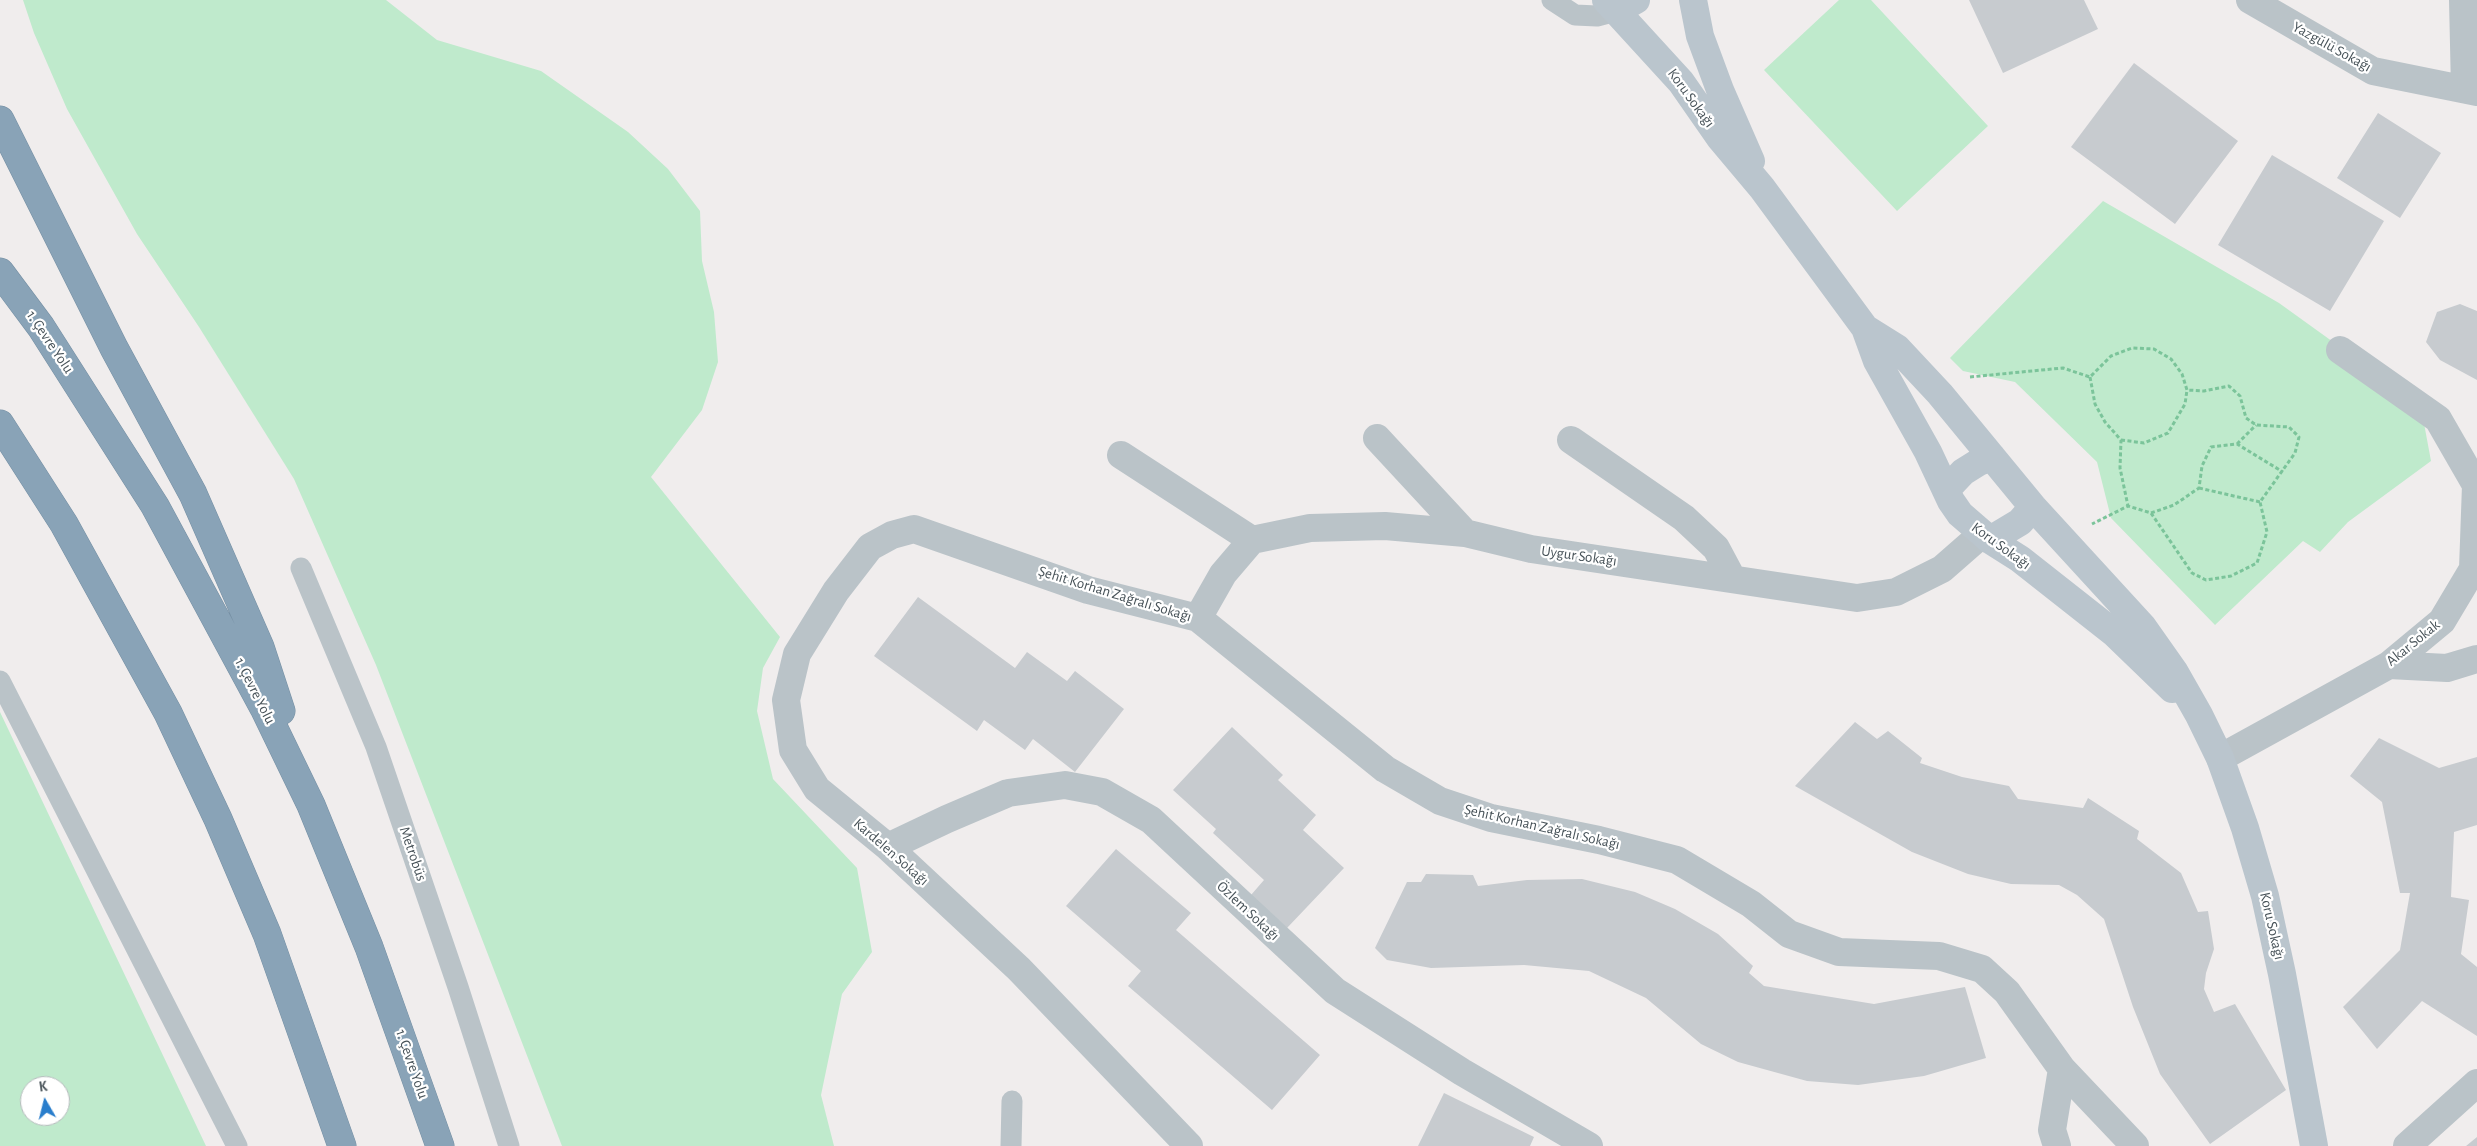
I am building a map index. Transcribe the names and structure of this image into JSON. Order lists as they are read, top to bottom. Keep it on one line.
{"streets":{"highway":["1. Çevre Yolu"],"street":["Yazgülü Sokağı","Koru Sokağı","Uygur Sokağı","Şehit Korhan Zağralı Sokağı","Akar Sokak","Kardelen Sokağı","Özlem Sokağı"],"lane":["Metrobüs"]},"crossings":[["Koru Sokağı","Uygur Sokağı"],["Koru Sokağı","Akar Sokak"],["Şehit Korhan Zağralı Sokağı","Kardelen Sokağı"],["Kardelen Sokağı","Özlem Sokağı"]],"north":"top"}
